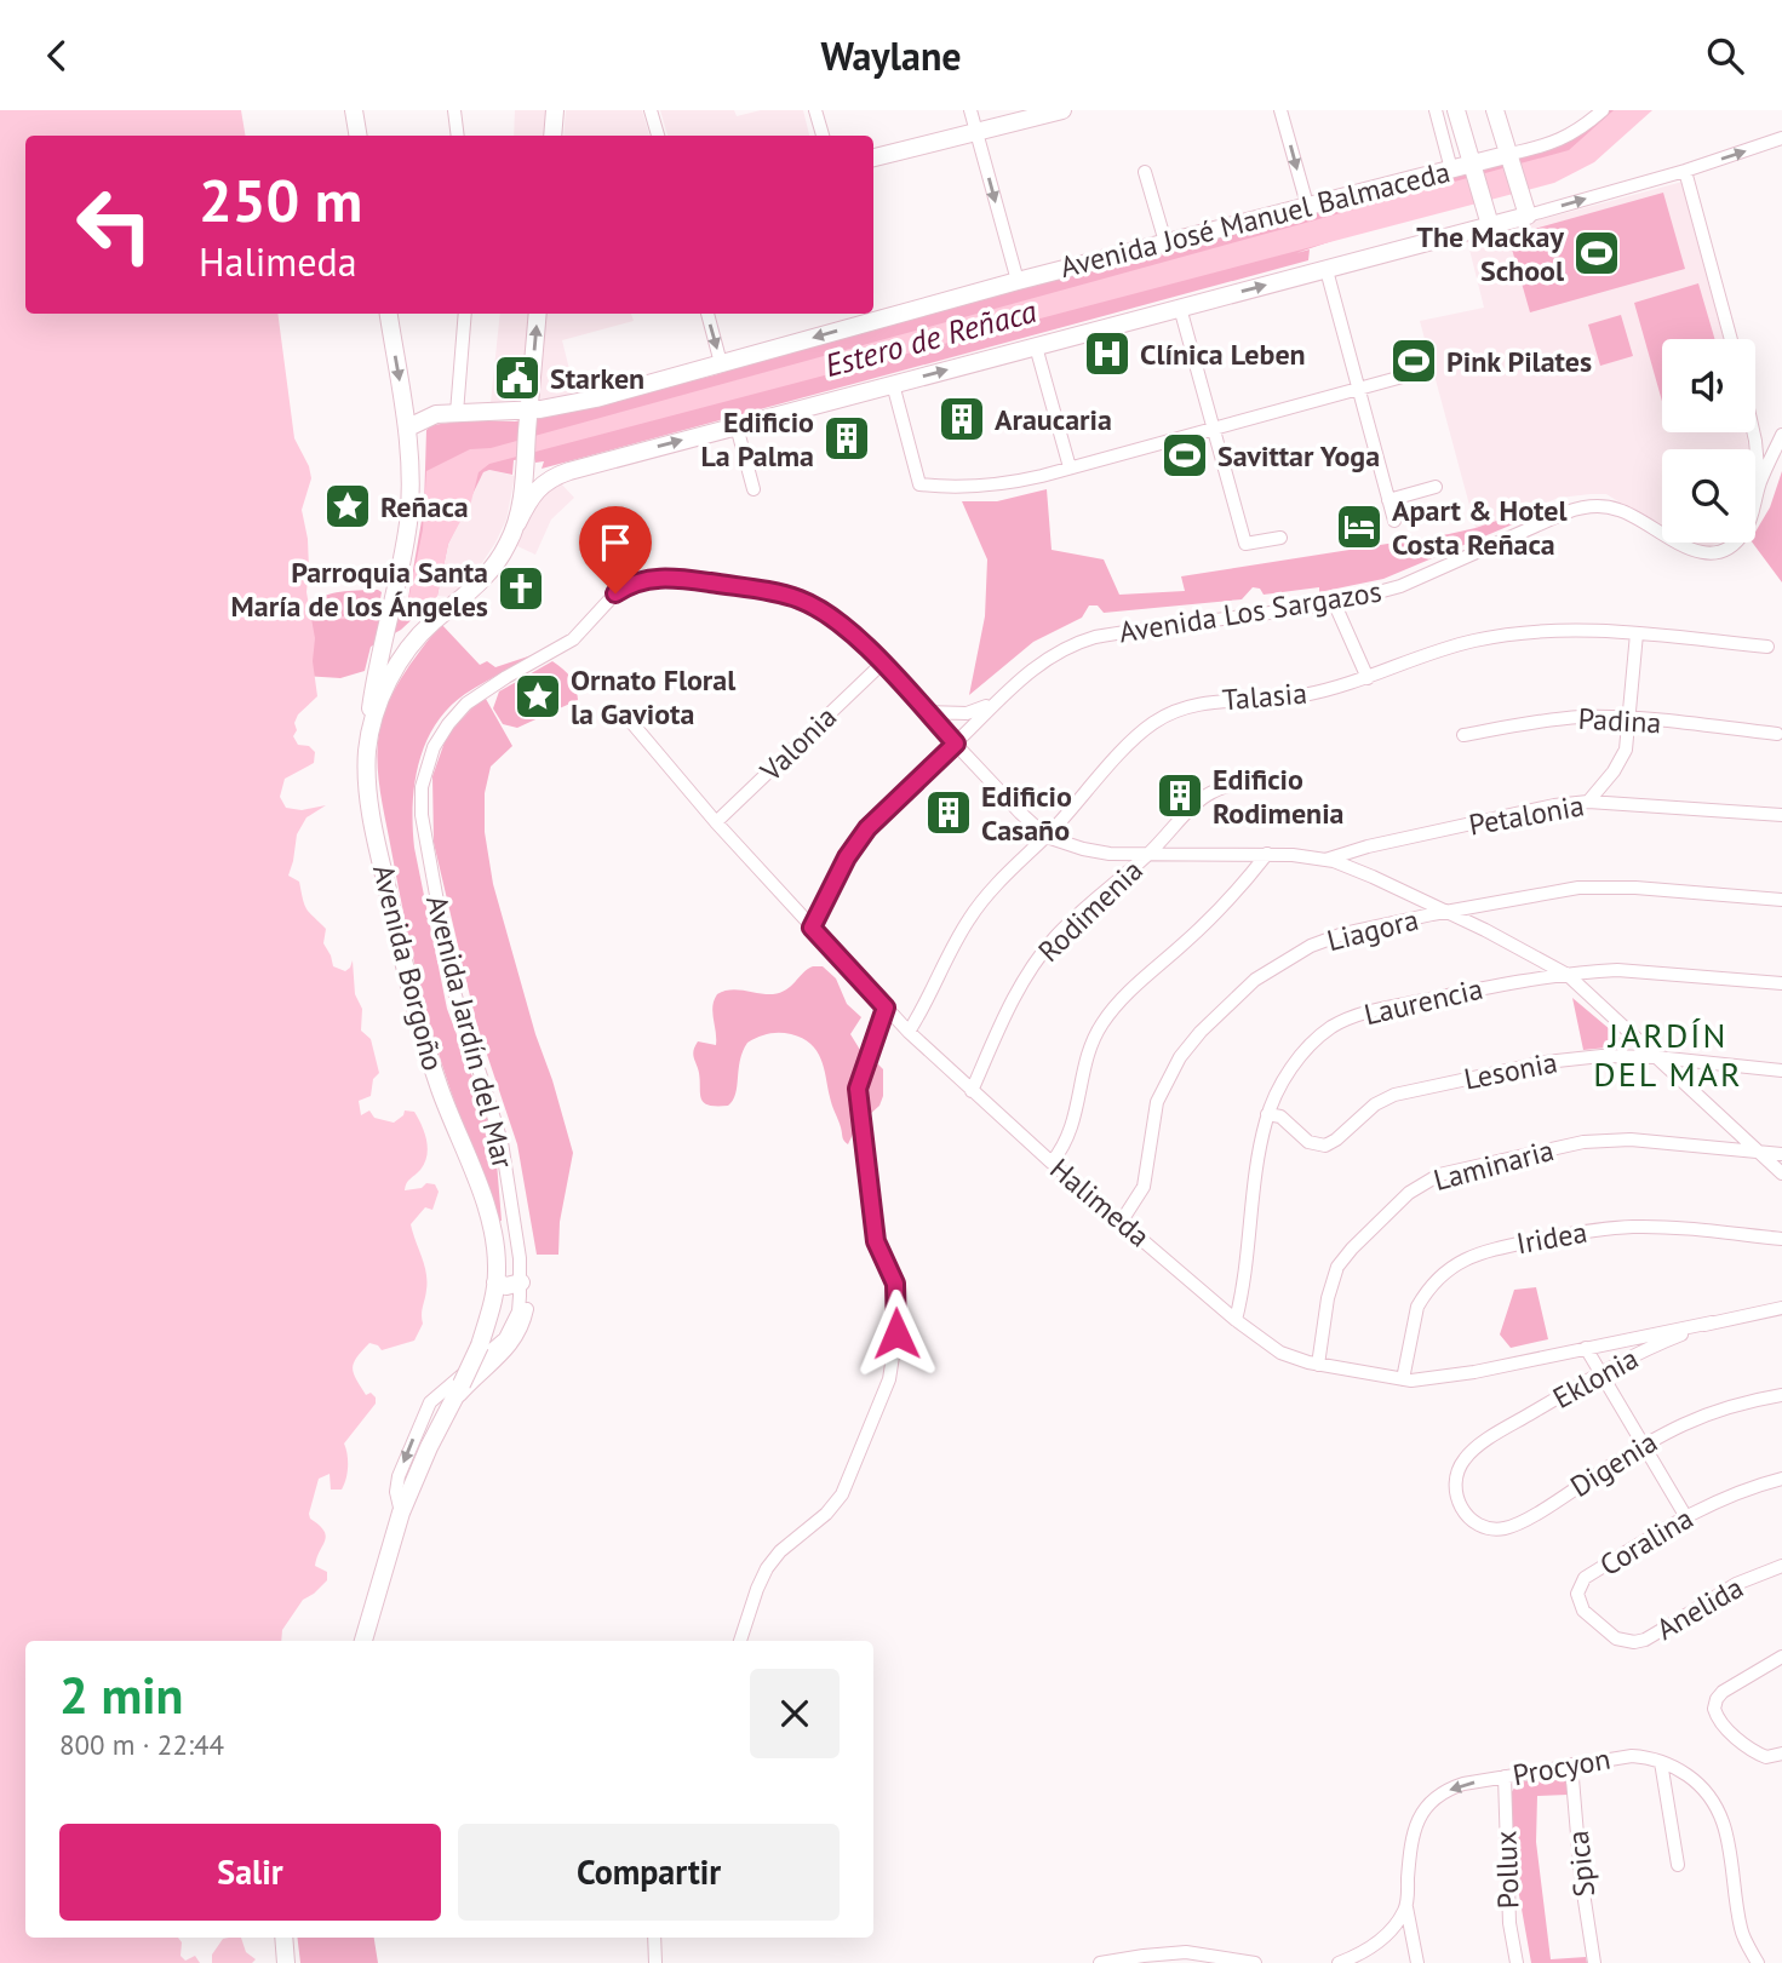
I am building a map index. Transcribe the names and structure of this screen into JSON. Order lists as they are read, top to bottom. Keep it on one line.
{"streets":{"main road":["Avenida José Manuel Balmaceda","Avenida Borgoño"],"street":["Avenida Los Sargazos","Talasia","Padina","Valonia","Petalonia","Rodimenia","Liagora","Laurencia","Avenida Jardín del Mar","Lesonia","Laminaria","Halimeda","Iridea","Eklonia","Digenia","Coralina","Anelida","Procyon","Spica","Pollux"]},"crossings":[["Avenida José Manuel Balmaceda","Avenida Borgoño"],["Avenida Los Sargazos","Avenida Jardín del Mar"],["Avenida Los Sargazos","Halimeda"],["Talasia","Avenida Jardín del Mar"],["Talasia","Halimeda"],["Valonia","Avenida Jardín del Mar"],["Valonia","Halimeda"],["Petalonia","Avenida Jardín del Mar"],["Rodimenia","Avenida Jardín del Mar"],["Rodimenia","Halimeda"],["Liagora","Avenida Jardín del Mar"],["Liagora","Halimeda"],["Avenida Borgoño","Avenida Jardín del Mar"],["Laurencia","Avenida Jardín del Mar"],["Laurencia","Lesonia"],["Laurencia","Halimeda"],["Avenida Jardín del Mar","Lesonia"],["Avenida Jardín del Mar","Laminaria"],["Laminaria","Halimeda"],["Halimeda","Iridea"],["Halimeda","Eklonia"],["Eklonia","Digenia"],["Coralina","Anelida"],["Procyon","Spica"],["Procyon","Pollux"]],"districts":["JARDÍN DEL MAR"],"water":["Estero de Reñaca"],"places":{"sports":["The Mackay School","Pink Pilates","Savittar Yoga"],"hospital":["Clínica Leben"],"public building":["Starken"],"building":["Araucaria","Edificio La Palma","Edificio Rodimenia","Edificio Casaño"],"place":["Reñaca","Ornato Floral la Gaviota"],"hotel":["Apart & Hotel Costa Reñaca"],"church":["Parroquia Santa María de los Ángeles"]},"page":{"header":"Waylane","turn":["250 m","Halimeda"],"heading":["2 min","800 m · 22:44"],"buttons":["Salir","Compartir"]}}
